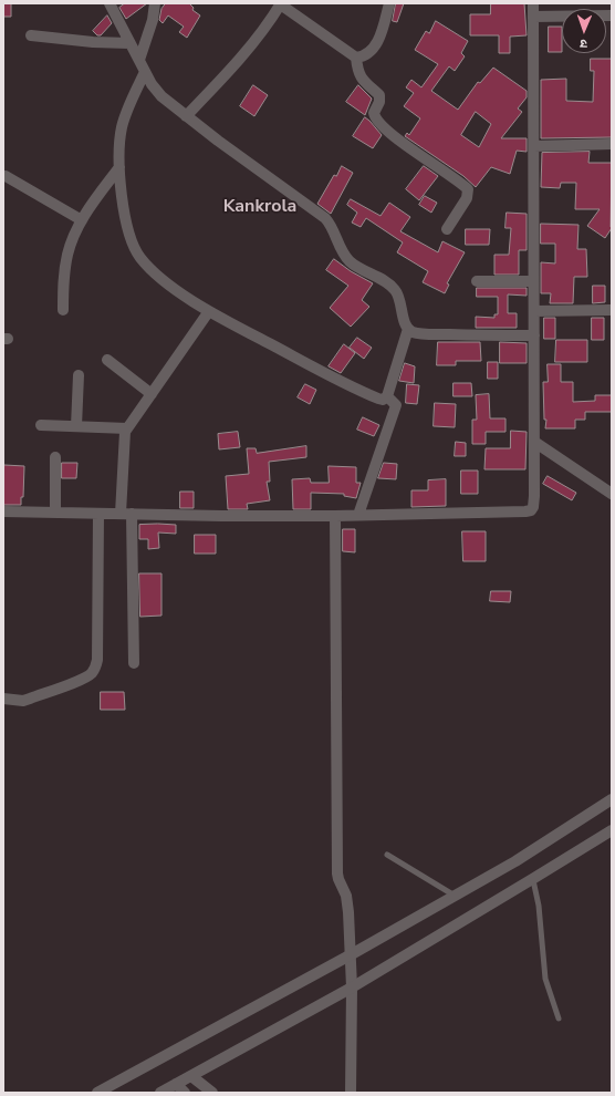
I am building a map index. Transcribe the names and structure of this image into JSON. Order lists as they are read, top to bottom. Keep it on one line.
{"districts":["Kankrola"],"north":"bottom"}
